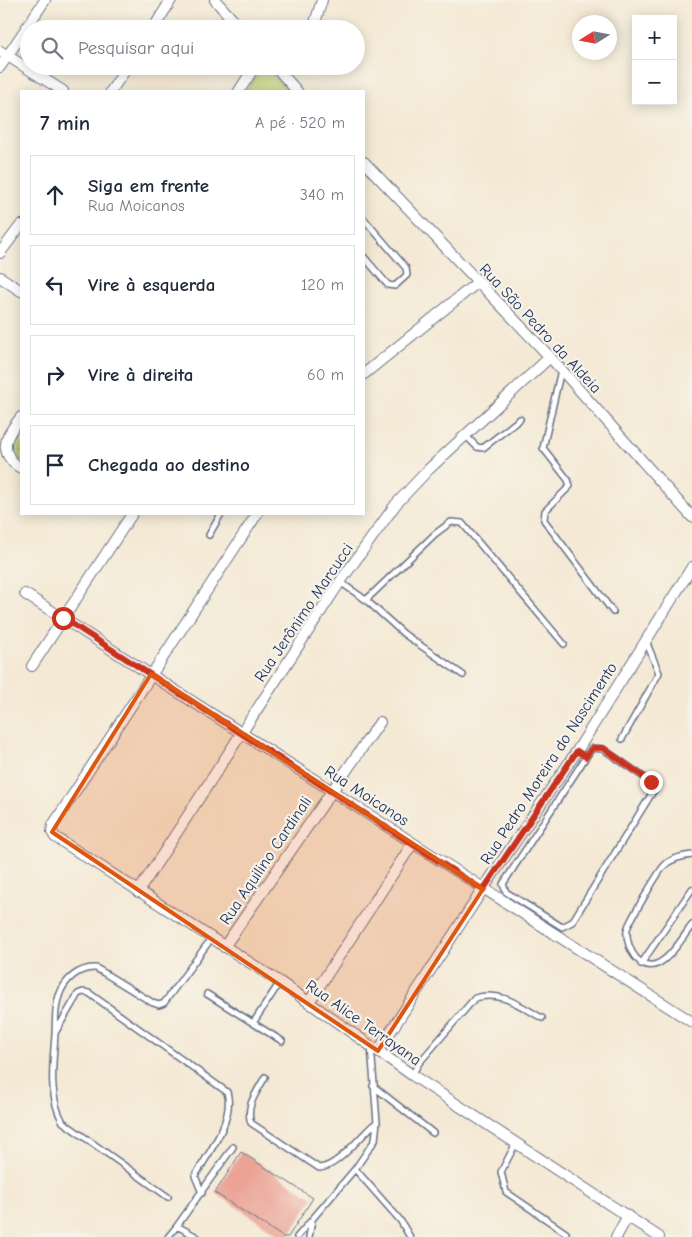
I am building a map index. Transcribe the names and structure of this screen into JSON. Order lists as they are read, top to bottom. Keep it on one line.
{"streets":{"street":["Rua São Pedro da Aldeia","Rua Jerônimo Marcucci","Rua Pedro Moreira do Nascimento","Rua Moicanos","Rua Aquilino Cardinali","Rua Alice Terrayana"]},"crossings":[["Rua São Pedro da Aldeia","Rua Jerônimo Marcucci"],["Rua Jerônimo Marcucci","Rua Moicanos"],["Rua Jerônimo Marcucci","Rua Alice Terrayana"],["Rua Pedro Moreira do Nascimento","Rua Moicanos"],["Rua Pedro Moreira do Nascimento","Rua Alice Terrayana"],["Rua Moicanos","Rua Aquilino Cardinali"],["Rua Moicanos","Rua Alice Terrayana"],["Rua Aquilino Cardinali","Rua Alice Terrayana"]],"north":"left","page":{"map_buttons":["+","−"],"search":"Pesquisar aqui","heading":["7 min","A pé · 520 m"],"list":[["Siga em frente","Rua Moicanos","340 m"],["Vire à esquerda","120 m"],["Vire à direita","60 m"],"Chegada ao destino"]}}
